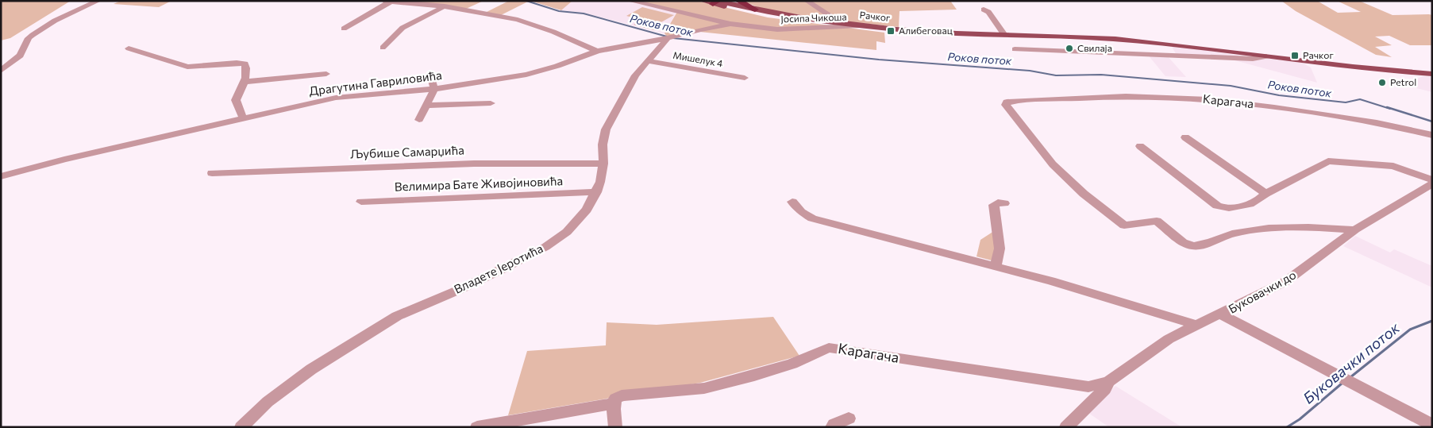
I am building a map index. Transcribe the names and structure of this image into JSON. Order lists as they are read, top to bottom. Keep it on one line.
{"streets":{"main road":["Рачког"],"street":["Јосипа Чикоша","Мишелук 4","Драгутина Гавриловића","Карагача","Љубише Самарџића","Велимира Бате Живојиновића","Владете Јеротића","Буковачки до"]},"crossings":[["Рачког","Јосипа Чикоша"],["Јосипа Чикоша","Драгутина Гавриловића"],["Мишелук 4","Владете Јеротића"],["Драгутина Гавриловића","Владете Јеротића"],["Карагача","Буковачки до"],["Љубише Самарџића","Владете Јеротића"],["Велимира Бате Живојиновића","Владете Јеротића"]],"water":["Роков поток","Буковачки поток"],"places":{"transit":["Алибеговац","Рачког"],"other":["Свилаја","Petrol"]}}
